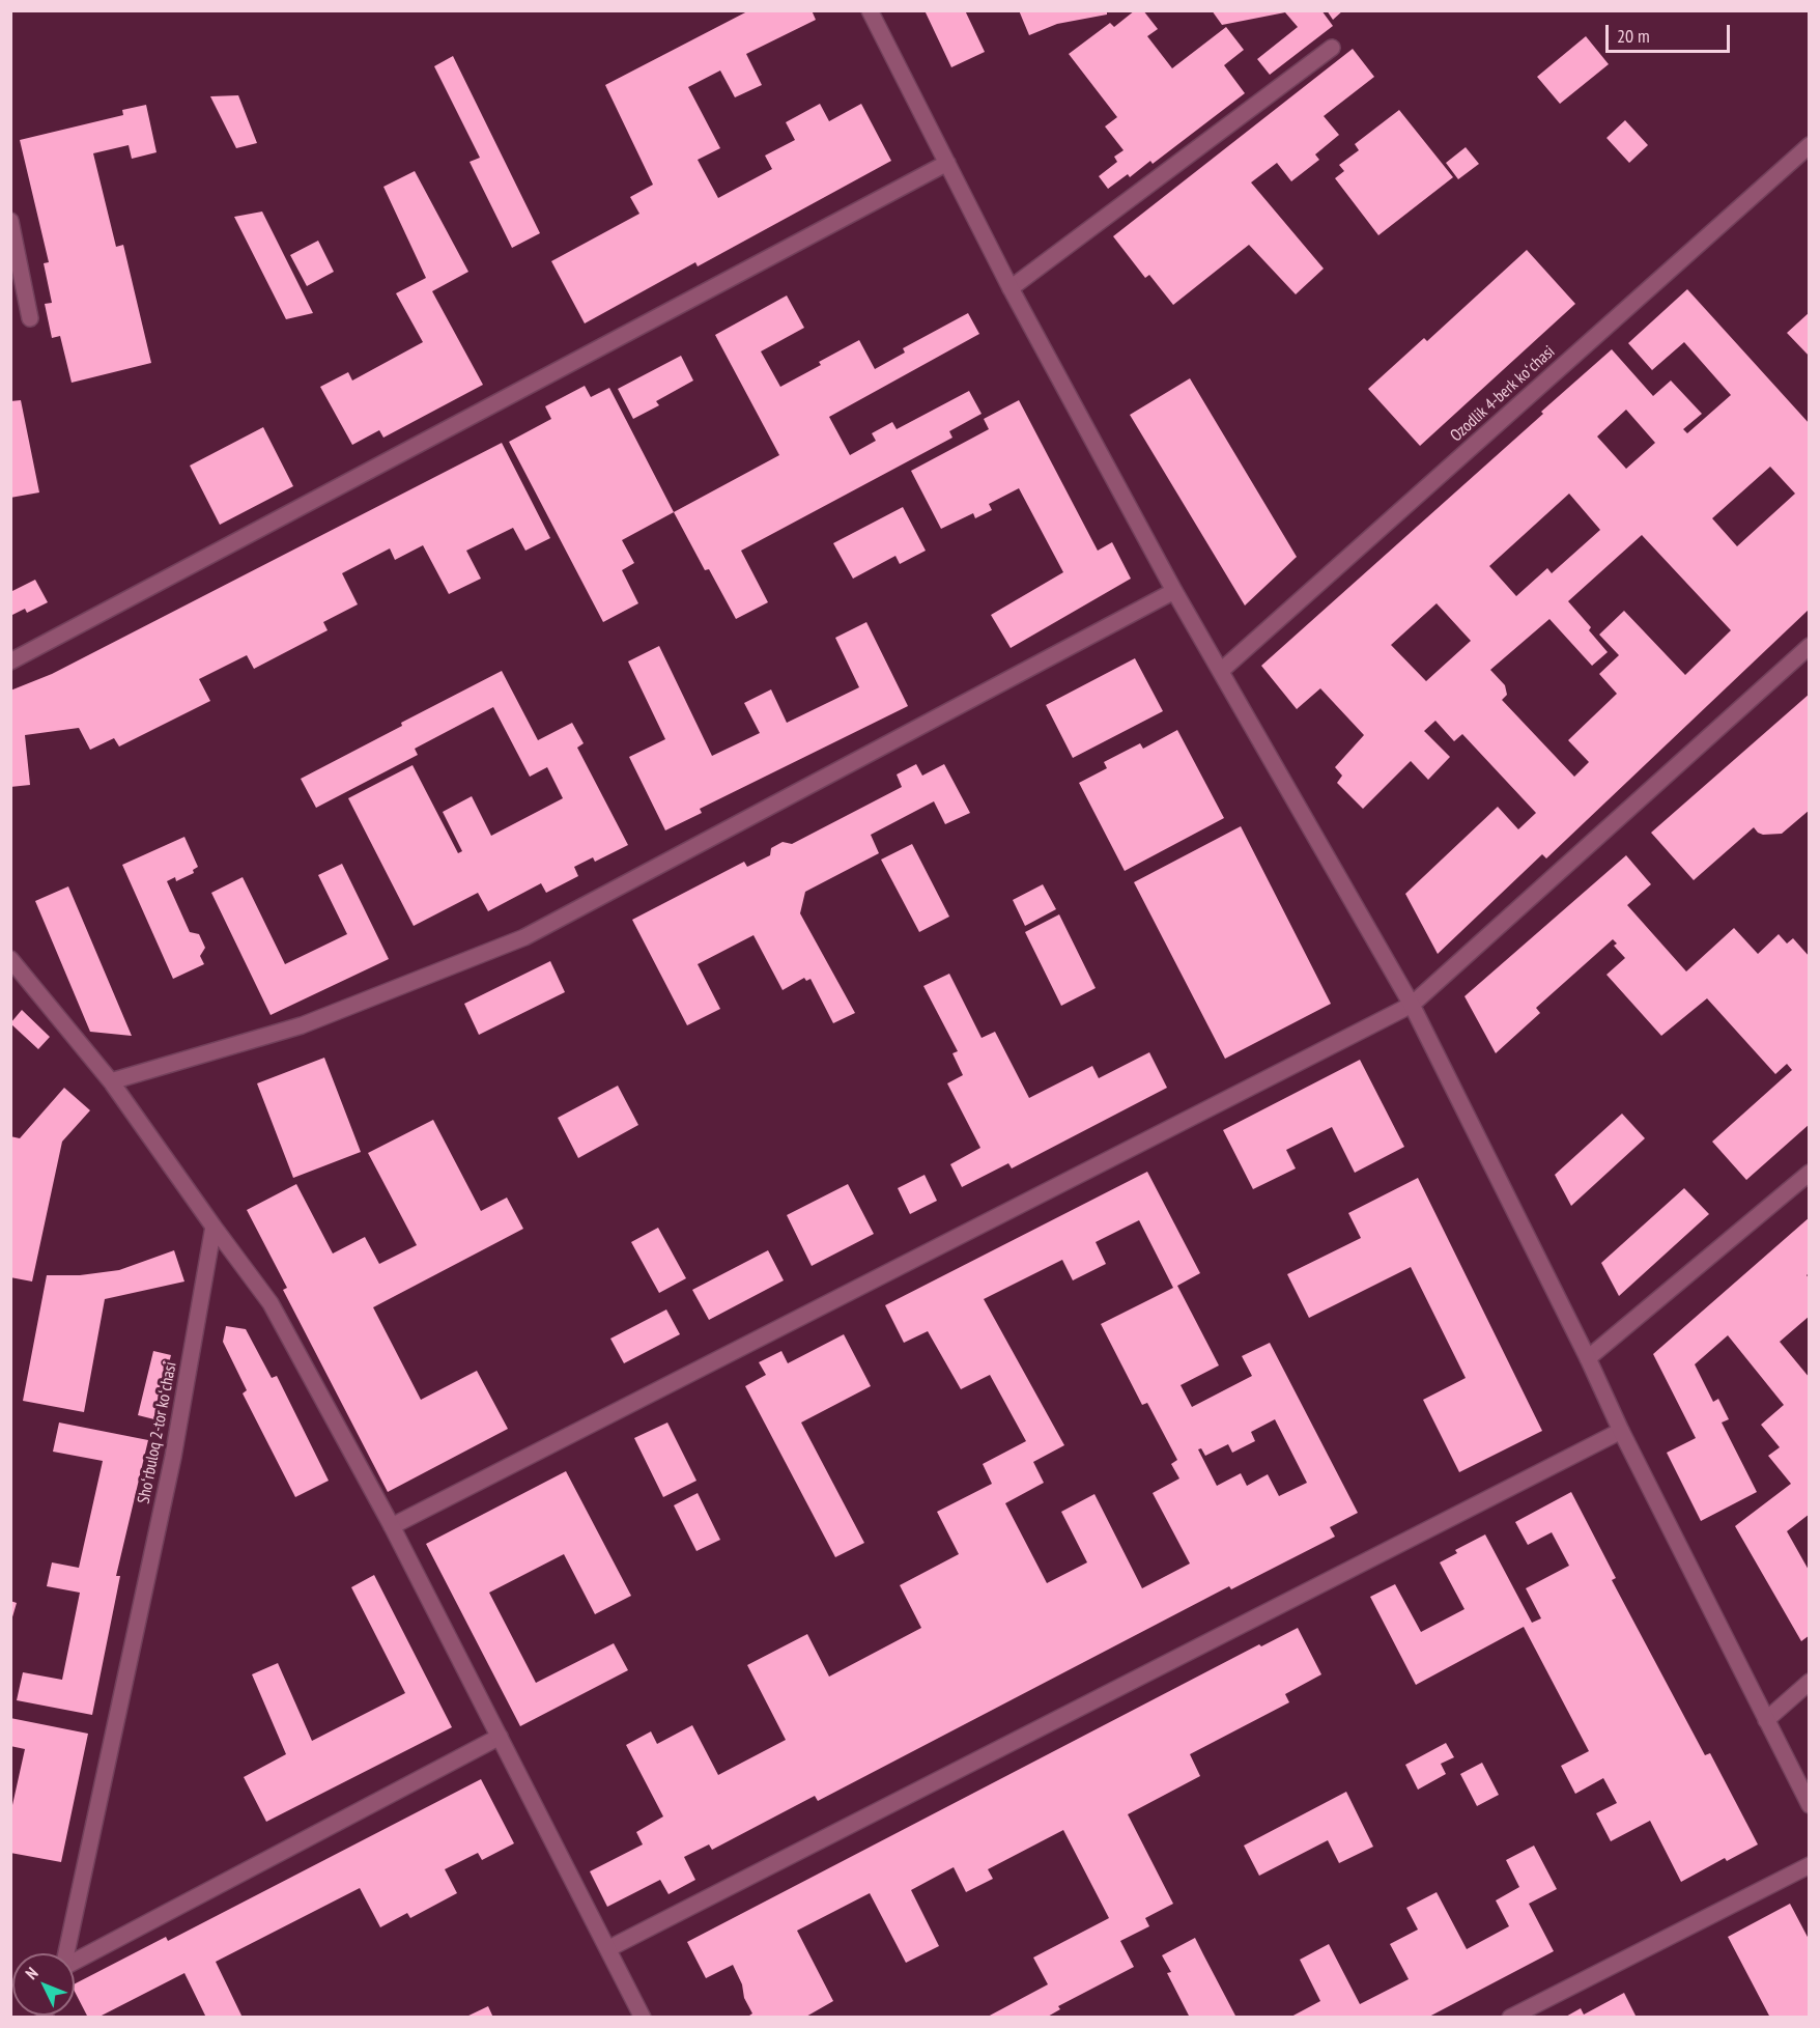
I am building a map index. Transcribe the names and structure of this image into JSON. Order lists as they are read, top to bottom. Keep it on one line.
{"streets":{"street":["Ozodlik 4-berk koʻchasi","Shoʻrbuloq 2-tor koʻchasi"]},"scale_bar":"20 m","north":"top left"}
